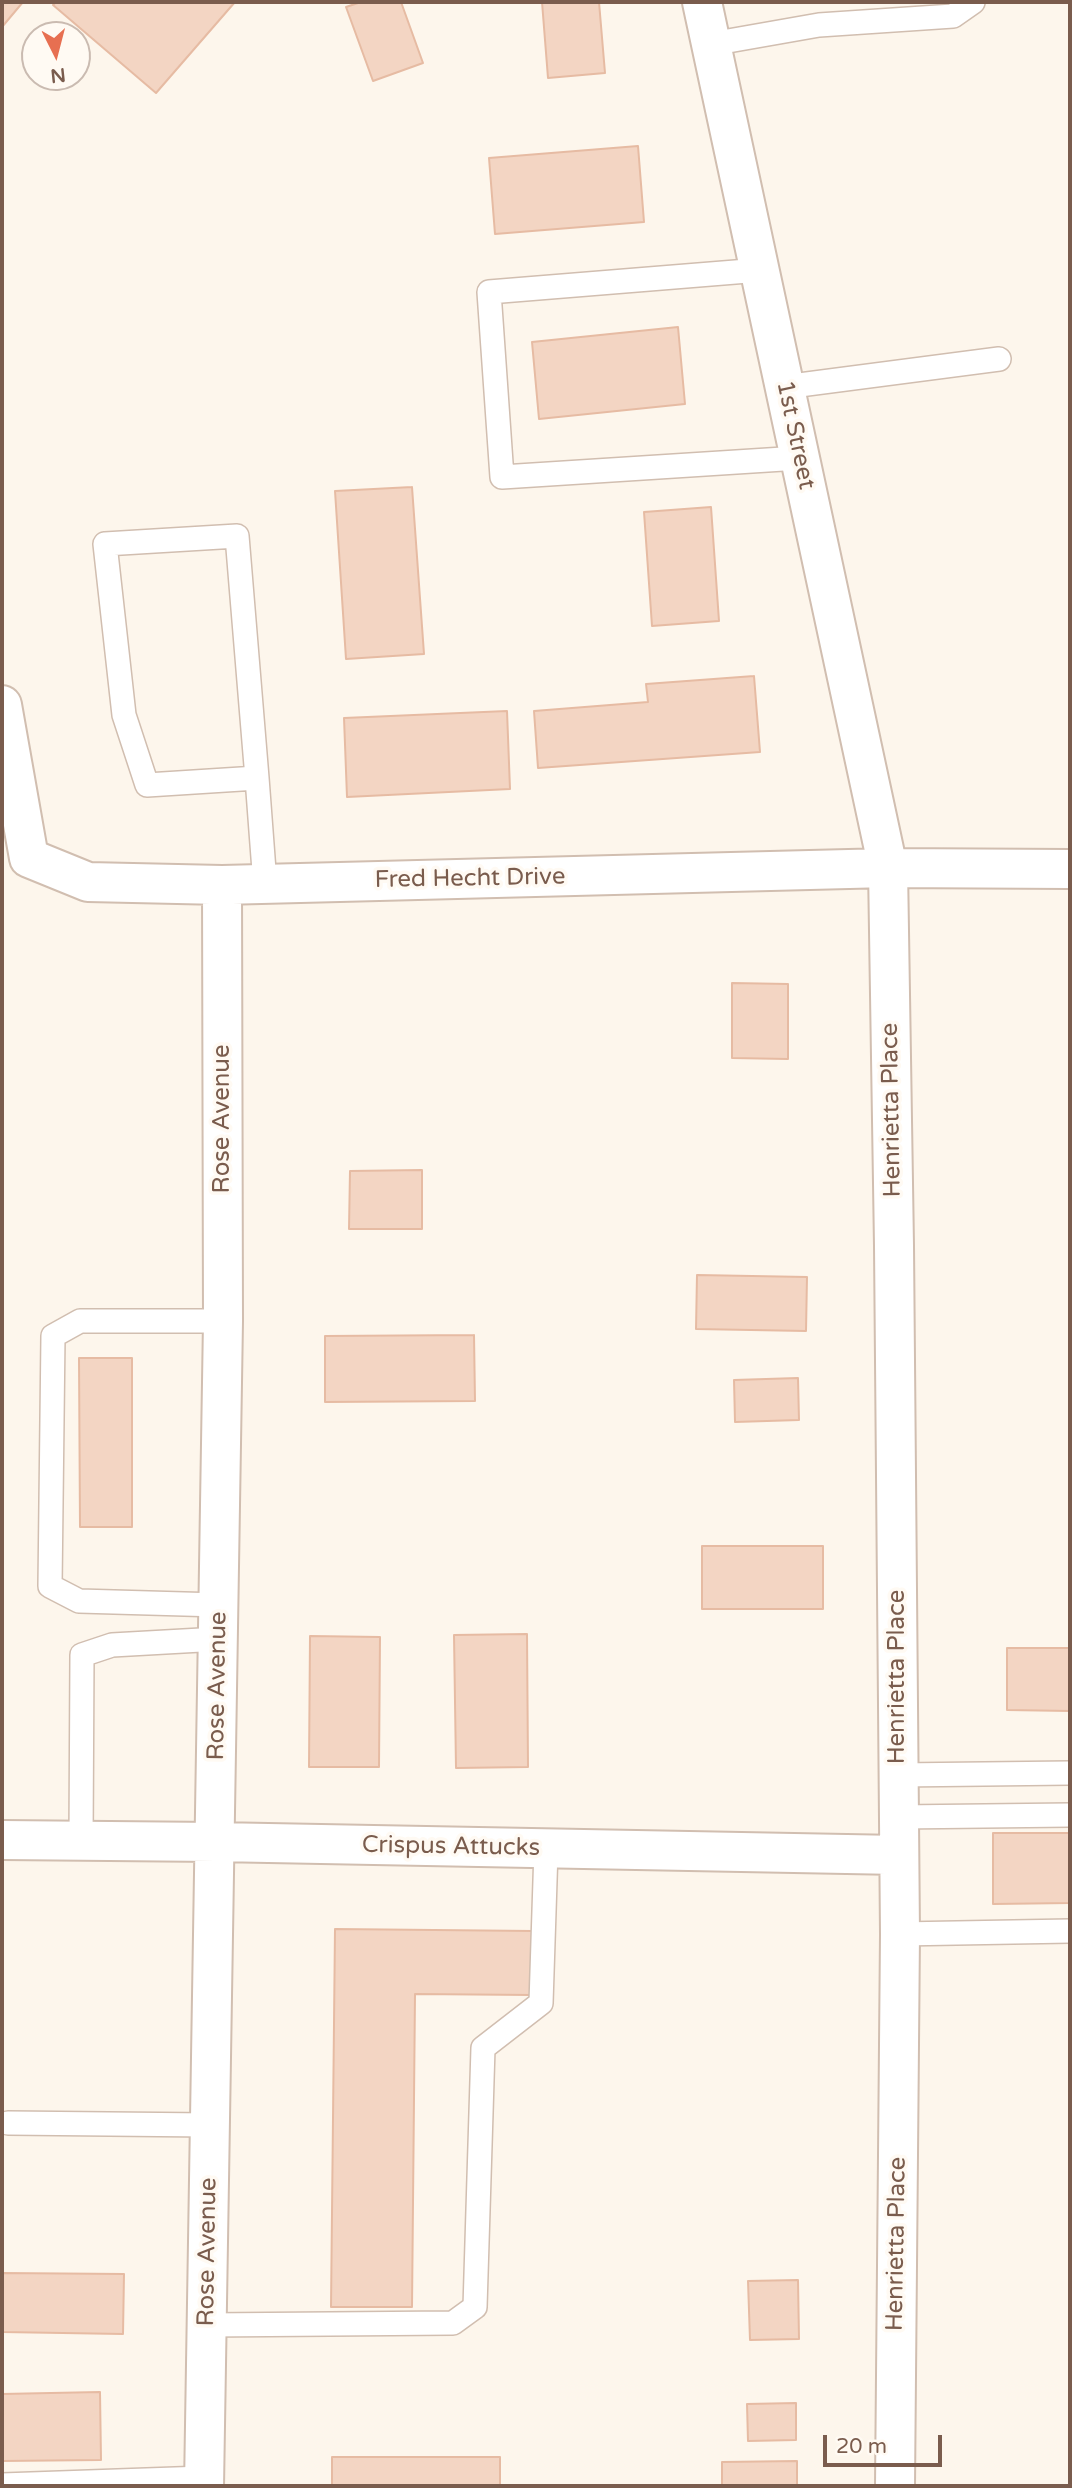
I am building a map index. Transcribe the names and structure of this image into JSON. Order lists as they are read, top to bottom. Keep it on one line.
{"streets":{"street":["1st Street","Fred Hecht Drive","Henrietta Place","Rose Avenue","Crispus Attucks"]},"crossings":[["1st Street","Fred Hecht Drive"],["1st Street","Henrietta Place"],["Fred Hecht Drive","Henrietta Place"],["Fred Hecht Drive","Rose Avenue"],["Henrietta Place","Crispus Attucks"],["Rose Avenue","Crispus Attucks"]],"scale_bar":"20 m","north":"bottom"}
